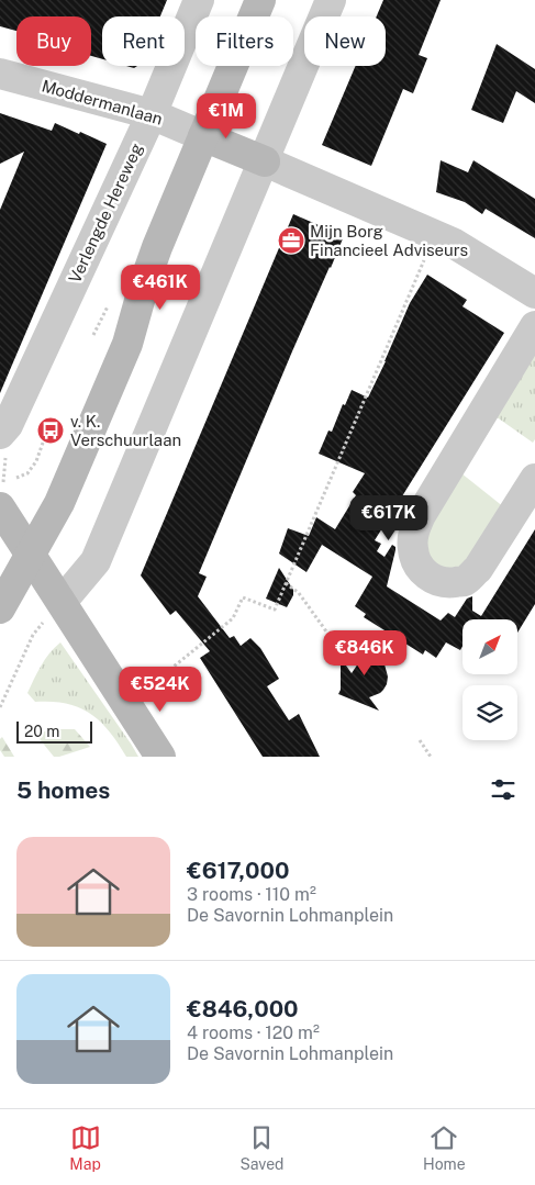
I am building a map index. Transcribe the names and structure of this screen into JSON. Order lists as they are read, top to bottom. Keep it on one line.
{"streets":{"street":["Moddermanlaan","Verlengde Hereweg"]},"crossings":[["Moddermanlaan","Verlengde Hereweg"]],"places":{"office":["Mijn Borg Financieel Adviseurs"],"bus stop":["v. K. Verschuurlaan"]},"scale_bar":"20 m","north":"top right","page":{"chip":["Buy","Rent","Filters","New"],"price":["€1M","€461K","€617K","€846K","€524K"],"scale":"20 m","heading":"5 homes","list":[{"name":"€617,000","note":"3 rooms · 110 m² · De Savornin Lohmanplein"},{"name":"€846,000","note":"4 rooms · 120 m² · De Savornin Lohmanplein"}],"tabs":["Map","Saved","Home"]}}
